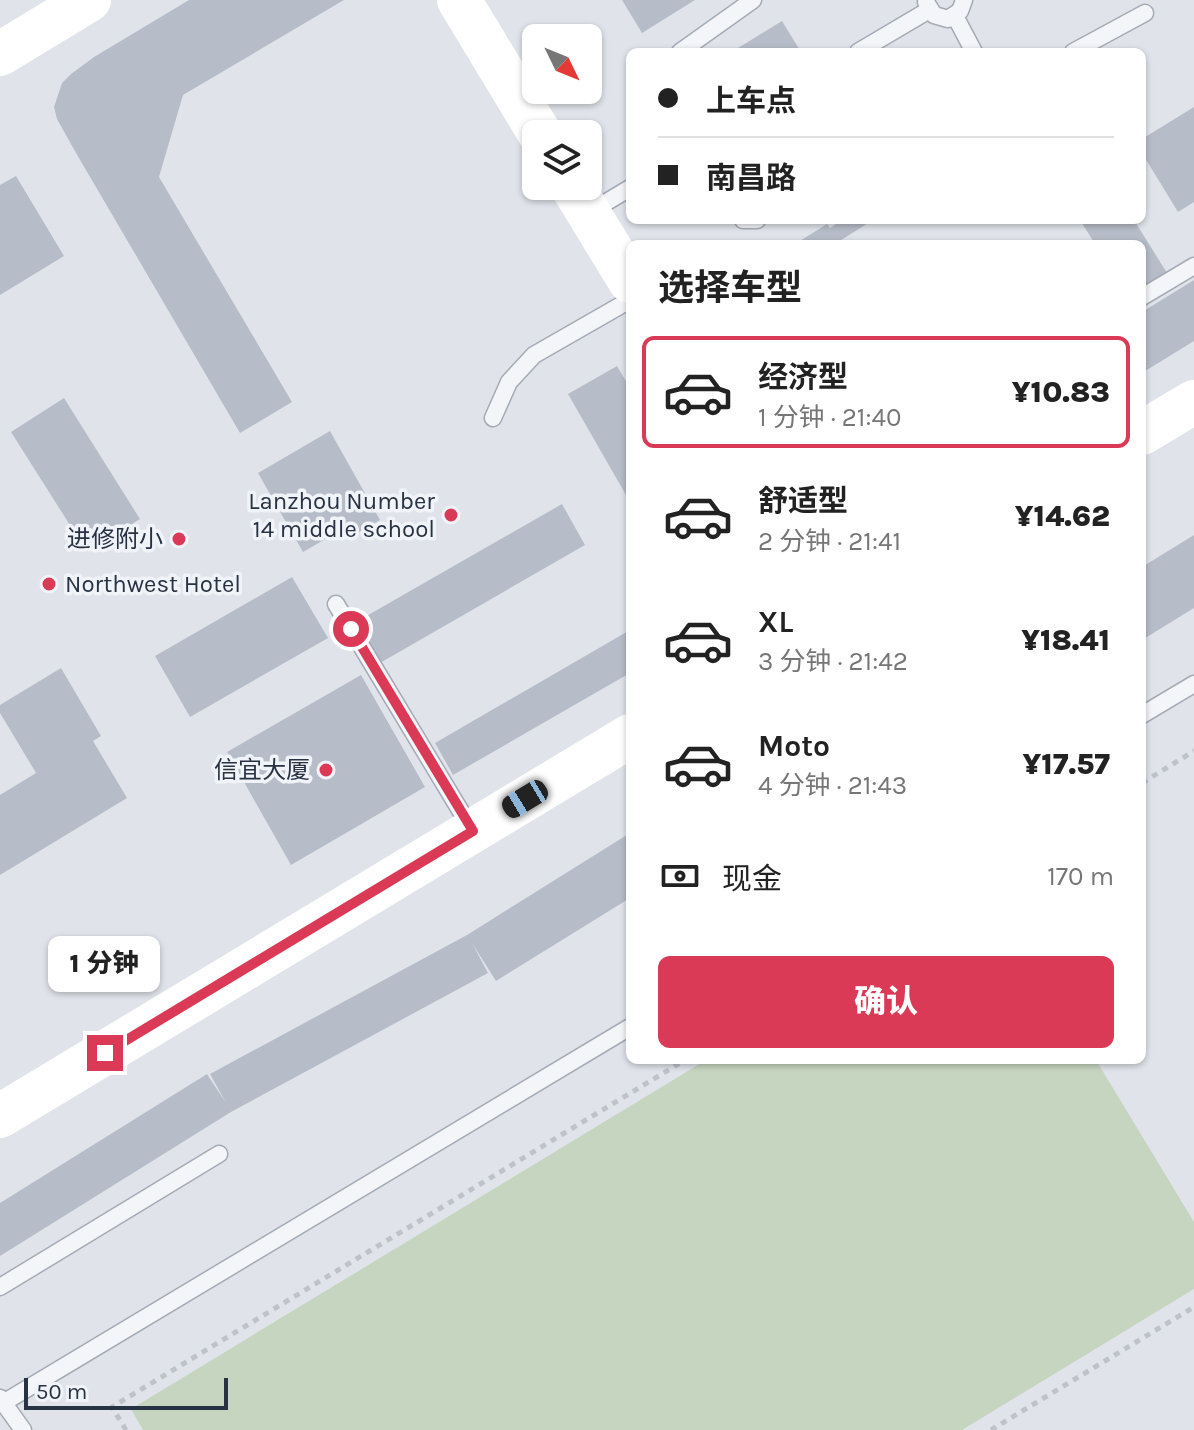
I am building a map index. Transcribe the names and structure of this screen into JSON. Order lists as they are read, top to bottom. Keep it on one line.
{"places":["Lanzhou Number 14 middle school","进修附小","Northwest Hotel","信宜大厦"],"scale_bar":"50 m","north":"bottom right","page":{"banner":["上车点","南昌路"],"heading":"选择车型","list":[{"name":"经济型","note":"1 分钟 · 21:40","value":"¥10.83"},{"name":"舒适型","note":"2 分钟 · 21:41","value":"¥14.62"},{"name":"XL","note":"3 分钟 · 21:42","value":"¥18.41"},{"name":"Moto","note":"4 分钟 · 21:43","value":"¥17.57"}],"pay":["现金","170 m"],"bubble":"1 分钟","buttons":"确认","scale":"50 m"}}
